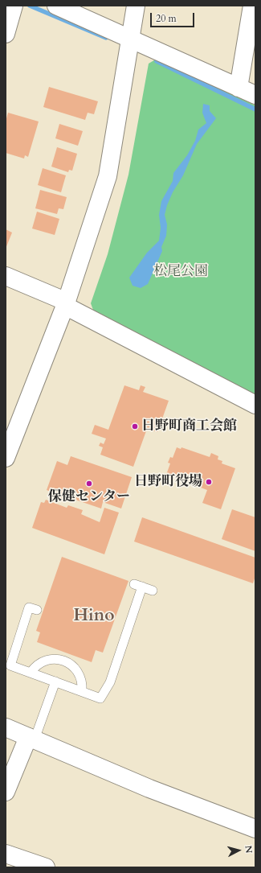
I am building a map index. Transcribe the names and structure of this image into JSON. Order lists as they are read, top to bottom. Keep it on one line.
{"districts":["Hino"],"parks":["松尾公園"],"places":["日野町商工会館","日野町役場","保健センター"],"scale_bar":"20 m","north":"right"}
